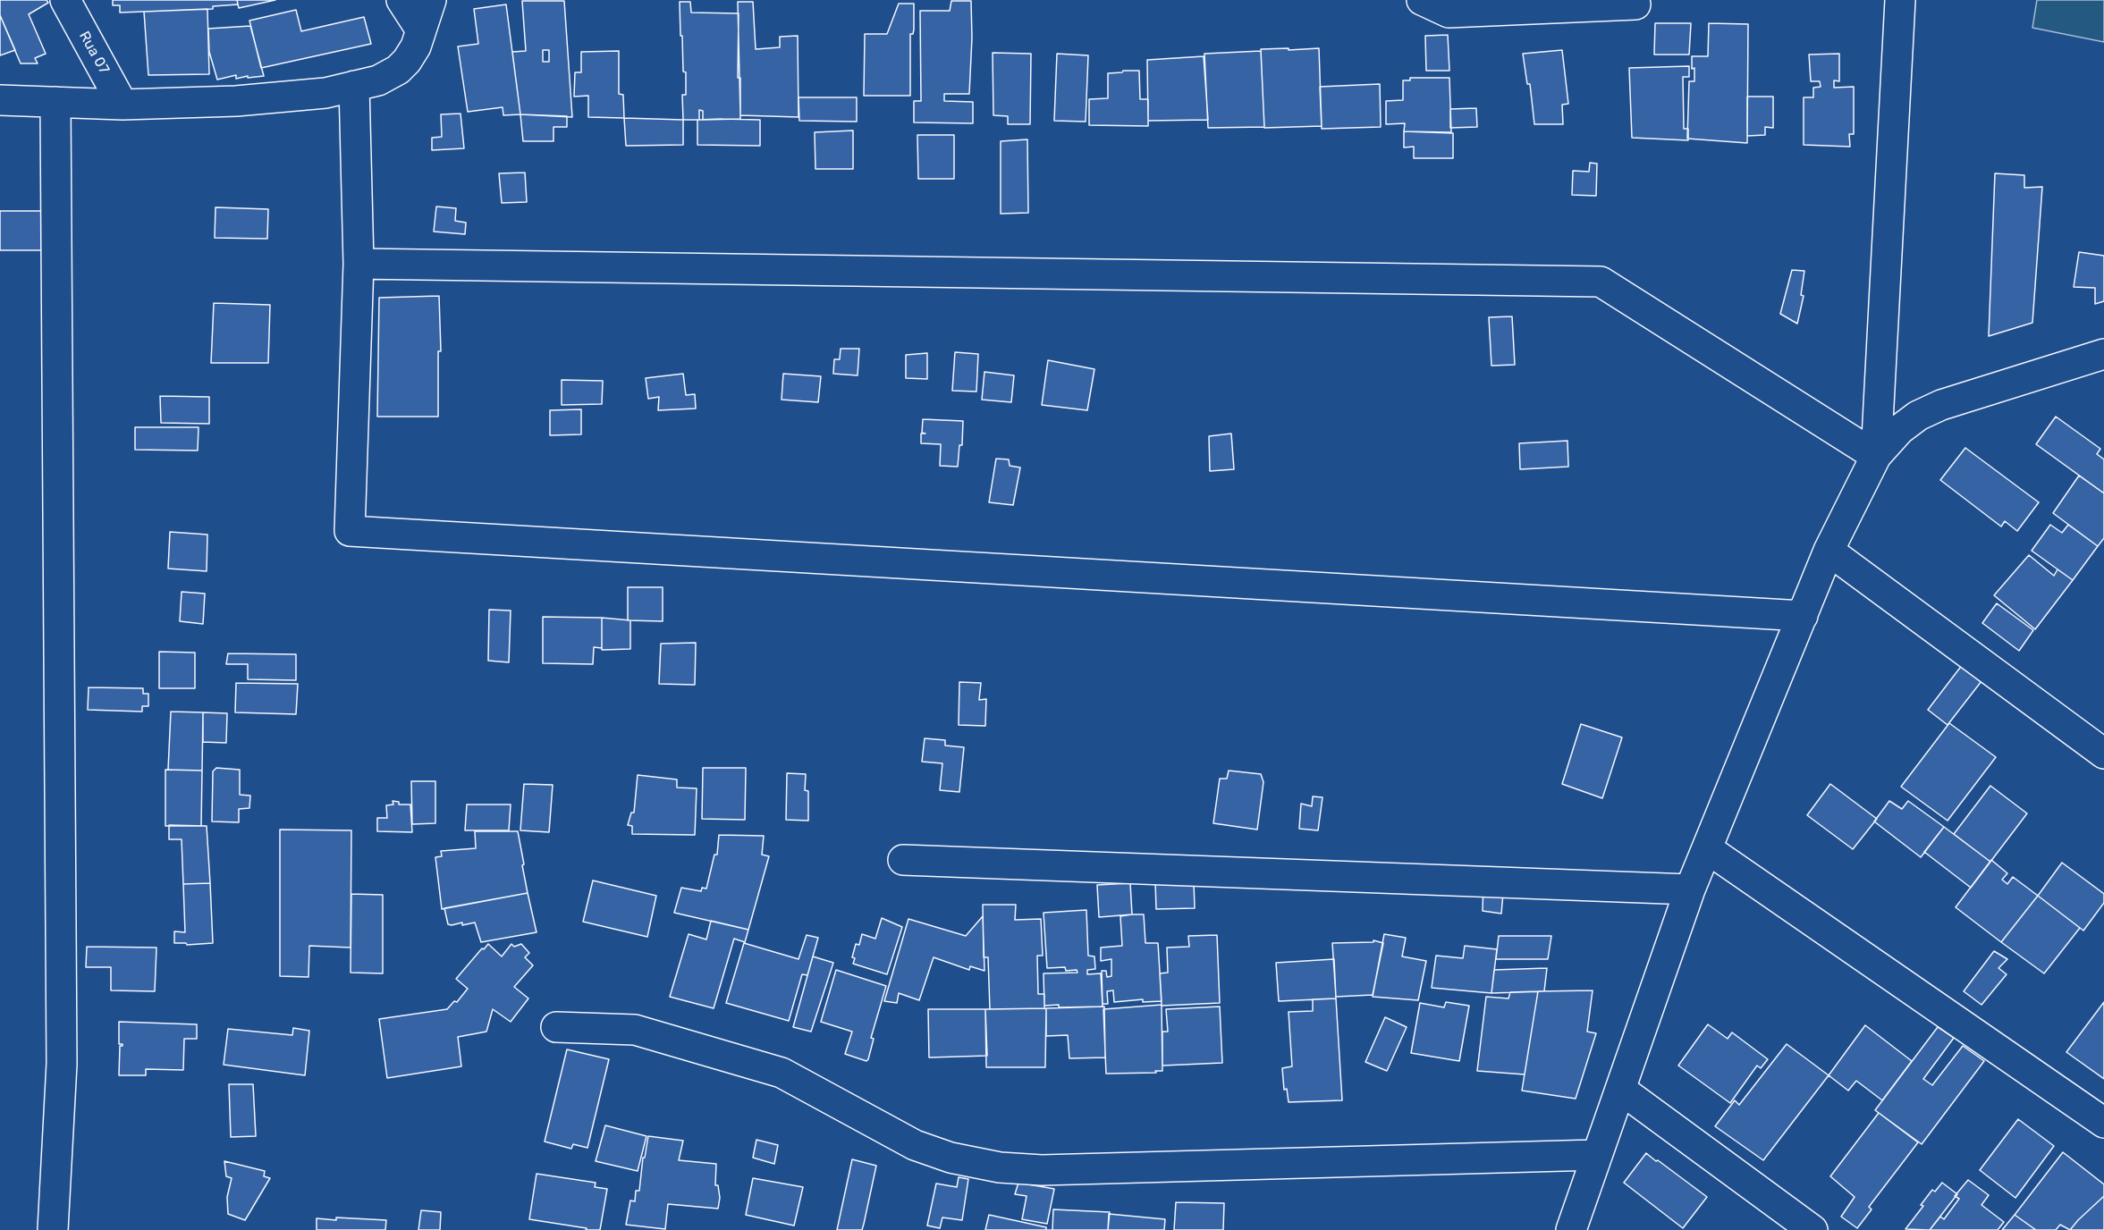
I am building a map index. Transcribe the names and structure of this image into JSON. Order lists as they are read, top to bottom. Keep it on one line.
{"streets":{"street":["Rua 07"]}}
